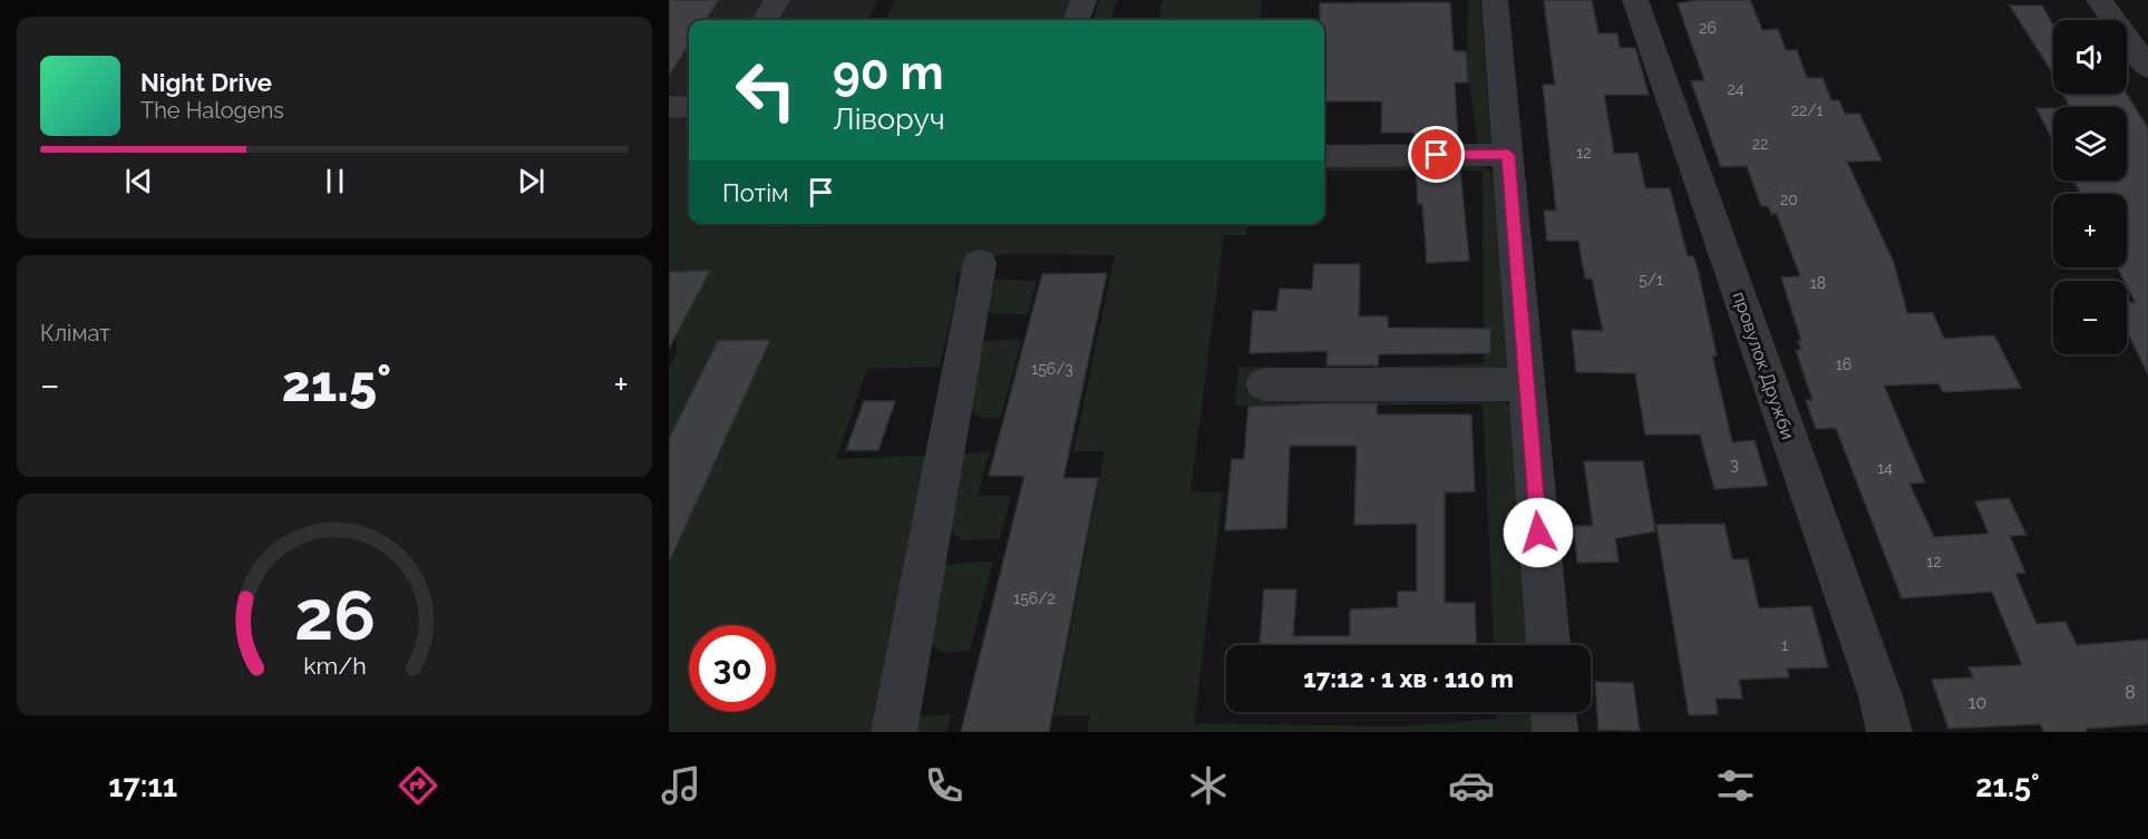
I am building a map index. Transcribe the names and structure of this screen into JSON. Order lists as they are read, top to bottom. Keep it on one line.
{"streets":{"street":["провулок Дружби"]},"house_numbers":["26","24","22/1","22","12","20","5/1","18","16","156/3","3","14","12","156/2","1","8","10"],"page":{"map_buttons":["+","−"],"turn":["90 m","Ліворуч"],"song":["Night Drive","The Halogens"],"then":"Потім","tile":"Клімат","heat":["−","21.5°","+"],"limit":"30","trip":"17:12 · 1 хв · 110 m","tabs":["17:11","21.5°"],"gauge":["26","km/h"]}}
